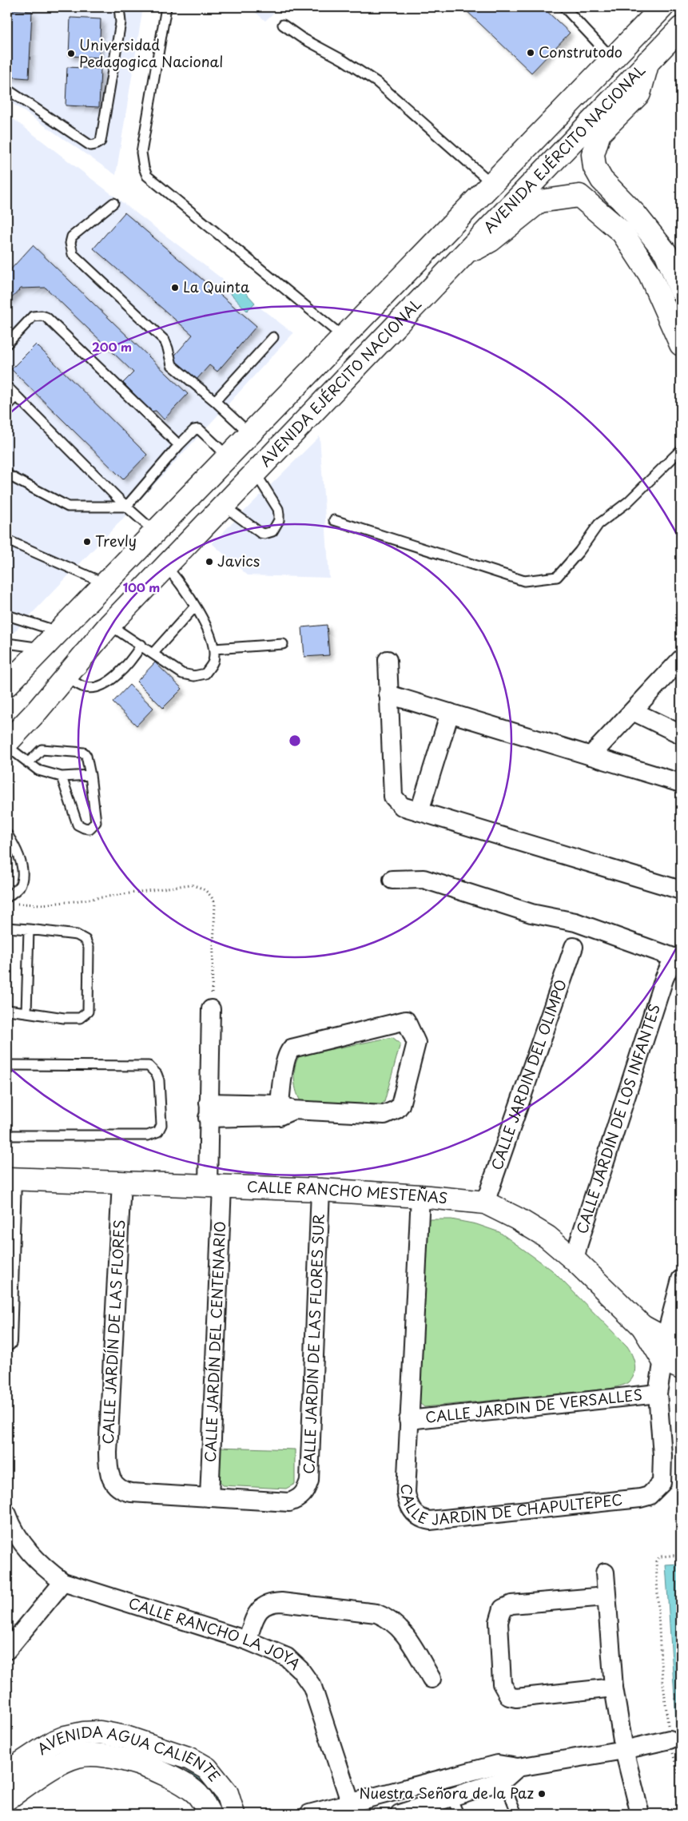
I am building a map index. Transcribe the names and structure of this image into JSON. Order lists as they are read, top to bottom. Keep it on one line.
{"streets":{"main road":["AVENIDA EJÉRCITO NACIONAL","CALLE RANCHO MESTEÑAS","AVENIDA AGUA CALIENTE"],"street":["CALLE JARDIN DEL OLIMPO","CALLE JARDÍN DE LOS INFANTES","CALLE JARDÍN DE LAS FLORES","CALLE JARDÍN DEL CENTENARIO","CALLE JARDÍN DE LAS FLORES SUR","CALLE JARDIN DE VERSALLES","CALLE JARDÍN DE CHAPULTEPEC","CALLE RANCHO LA JOYA"]},"crossings":[["CALLE JARDIN DEL OLIMPO","CALLE RANCHO MESTEÑAS"],["CALLE JARDÍN DE LOS INFANTES","CALLE RANCHO MESTEÑAS"],["CALLE RANCHO MESTEÑAS","CALLE JARDÍN DE LAS FLORES"],["CALLE RANCHO MESTEÑAS","CALLE JARDÍN DEL CENTENARIO"],["CALLE RANCHO MESTEÑAS","CALLE JARDÍN DE LAS FLORES SUR"],["CALLE RANCHO MESTEÑAS","CALLE JARDÍN DE CHAPULTEPEC"],["CALLE JARDÍN DE LAS FLORES","CALLE JARDÍN DEL CENTENARIO"],["CALLE JARDÍN DE LAS FLORES","CALLE JARDÍN DE LAS FLORES SUR"],["CALLE JARDÍN DEL CENTENARIO","CALLE JARDÍN DE LAS FLORES SUR"],["CALLE JARDIN DE VERSALLES","CALLE JARDÍN DE CHAPULTEPEC"]],"places":["Construtodo","Universidad Pedagogica Nacional","La Quinta","Trevly","Javics","Nuestra Señora de la Paz"],"rings":["200 m","100 m"]}
